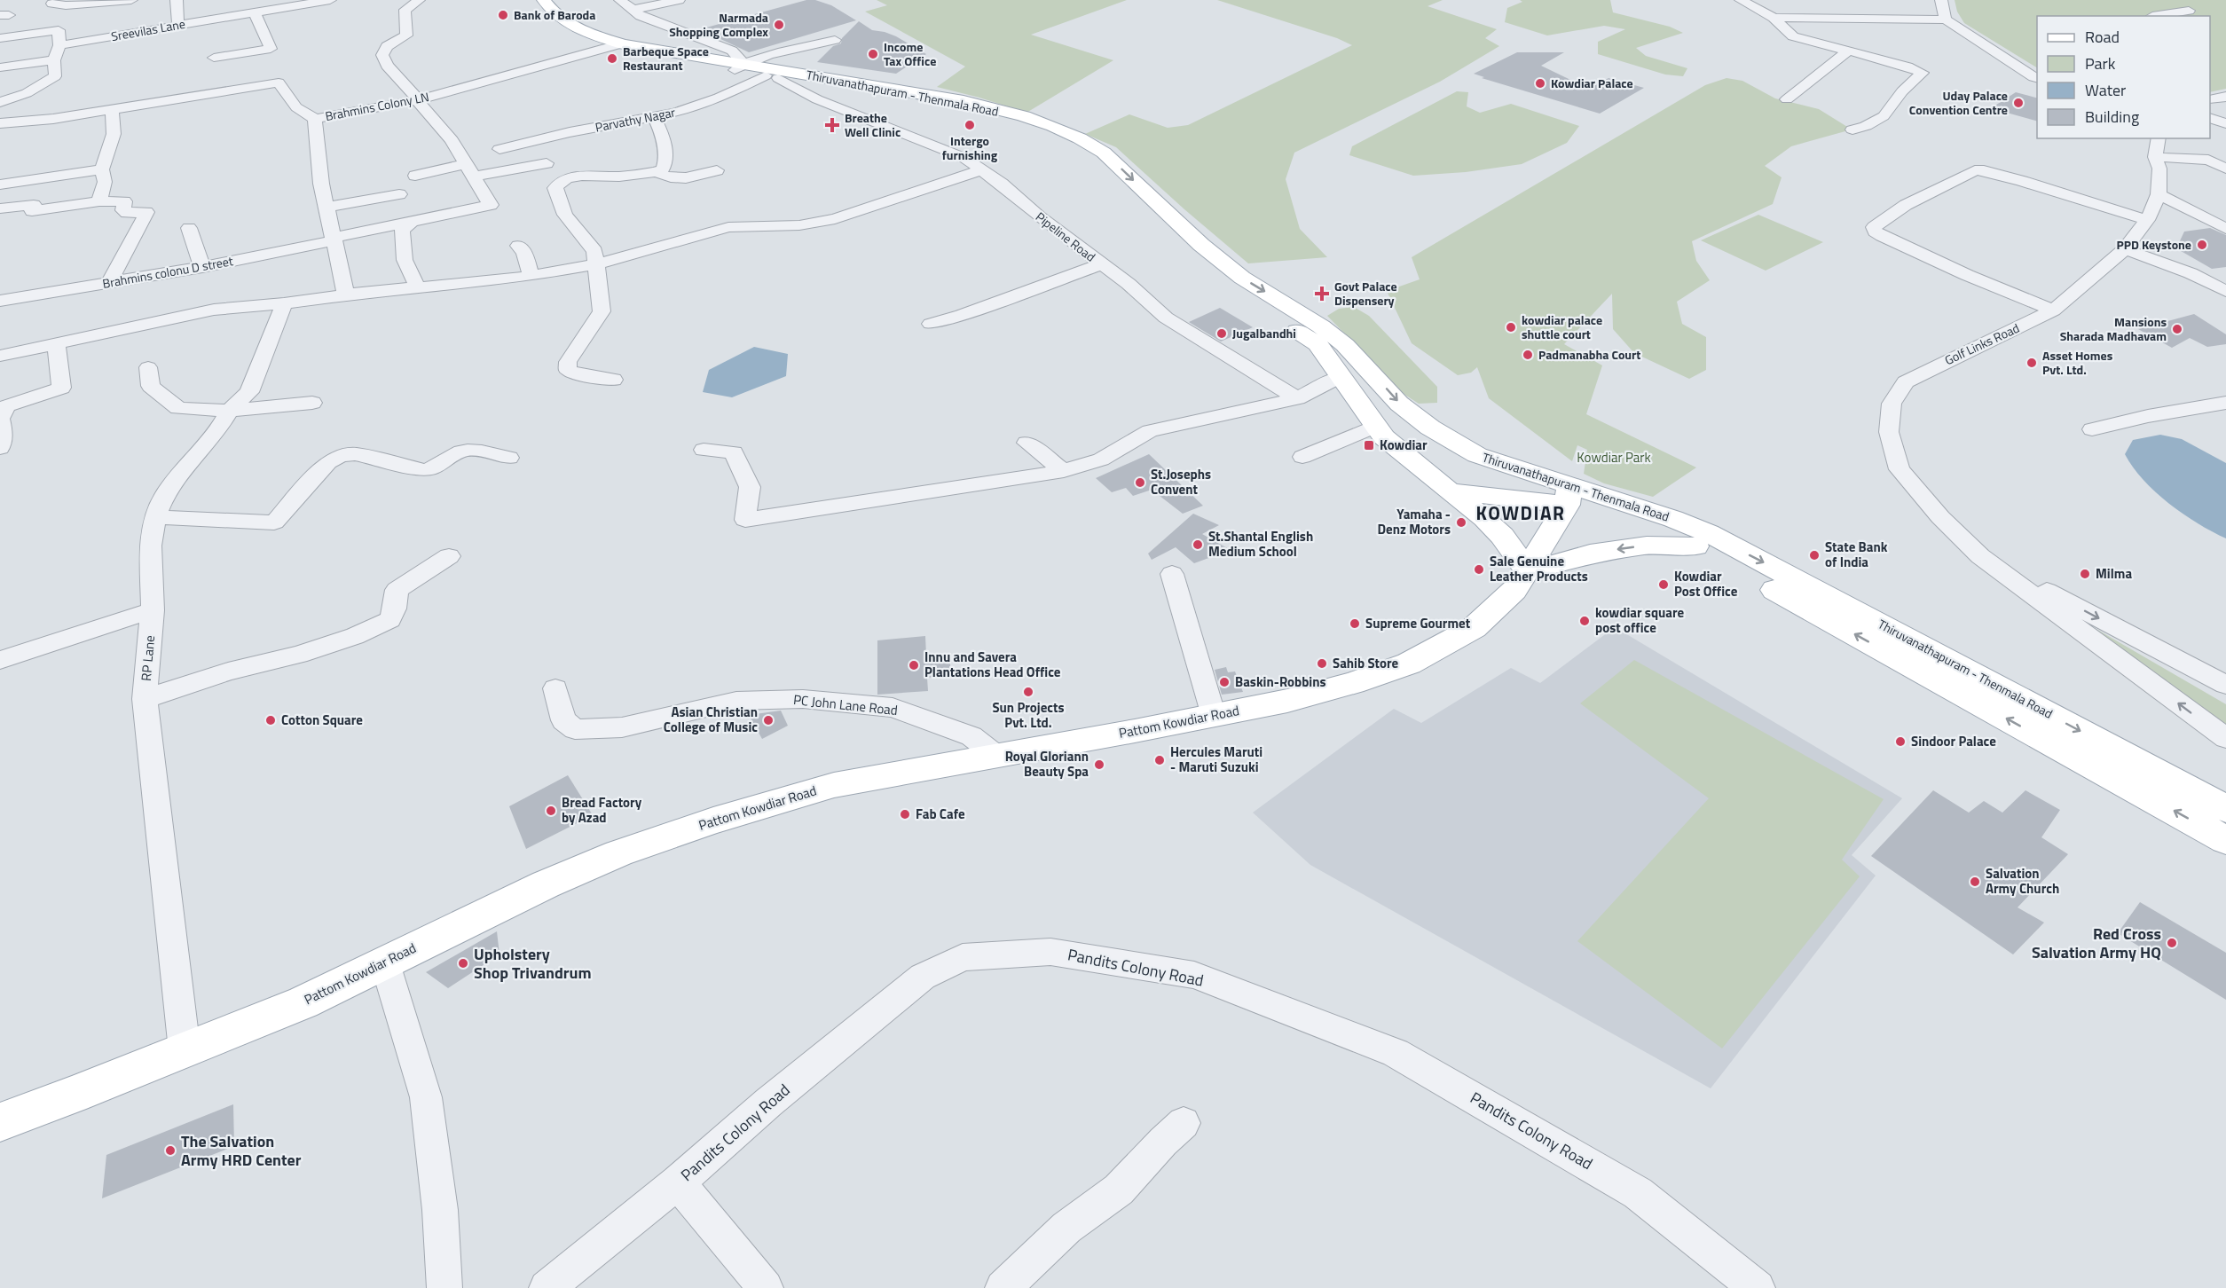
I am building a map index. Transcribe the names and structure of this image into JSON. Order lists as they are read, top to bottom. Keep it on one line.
{"streets":{"main road":["Thiruvanathapuram - Thenmala Road","Pattom Kowdiar Road"],"street":["Sreevilas Lane","Brahmins Colony LN","Parvathy Nagar","Pipeline Road","Brahmins colonu D street","Golf Links Road","RP Lane","PC John Lane Road","Pandits Colony Road"]},"crossings":[["Thiruvanathapuram - Thenmala Road","Parvathy Nagar"],["Thiruvanathapuram - Thenmala Road","Pipeline Road"],["Thiruvanathapuram - Thenmala Road","Pattom Kowdiar Road"],["Parvathy Nagar","Pipeline Road"],["RP Lane","Pattom Kowdiar Road"],["PC John Lane Road","Pattom Kowdiar Road"]],"districts":["KOWDIAR"],"parks":["Kowdiar Park"],"places":{"other":["Bank of Baroda","Narmada Shopping Complex","Income Tax Office","Barbeque Space Restaurant","Kowdiar Palace","Uday Palace Convention Centre","Intergo furnishing","PPD Keystone","kowdiar palace shuttle court","Mansions Sharada Madhavam","Jugalbandhi","Padmanabha Court","Asset Homes Pvt. Ltd.","St.Josephs Convent","Yamaha - Denz Motors","St.Shantal English Medium School","State Bank of India","Sale Genuine Leather Products","Milma","Kowdiar Post Office","kowdiar square post office","Supreme Gourmet","Sahib Store","Innu and Savera Plantations Head Office","Baskin-Robbins","Sun Projects Pvt. Ltd.","Cotton Square","Asian Christian College of Music","Sindoor Palace","Hercules Maruti - Maruti Suzuki","Royal Gloriann Beauty Spa","Bread Factory by Azad","Fab Cafe","Salvation Army Church","Red Cross Salvation Army HQ","Upholstery Shop Trivandrum","The Salvation Army HRD Center"],"health":["Breathe Well Clinic","Govt Palace Dispensery"],"transit":["Kowdiar"]},"legend":["Road","Park","Water","Building"]}
